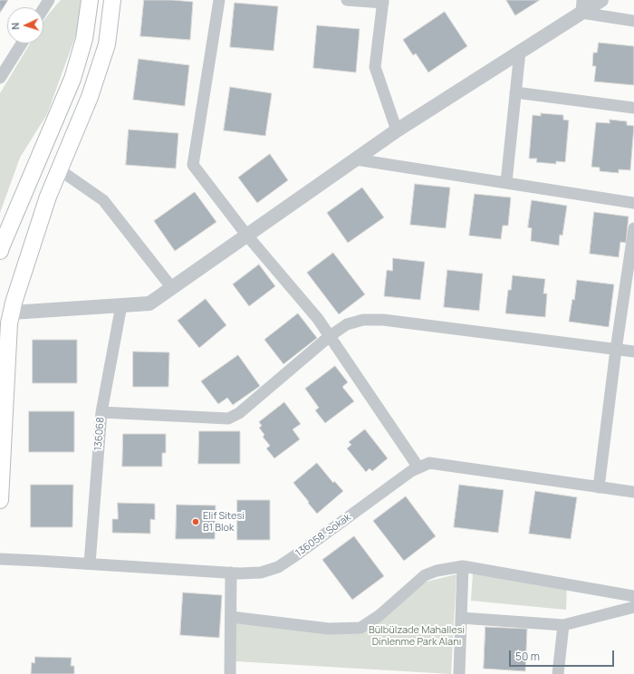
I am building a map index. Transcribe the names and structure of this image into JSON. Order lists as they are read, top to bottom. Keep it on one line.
{"streets":{"street":["136068","136058. Sokak"]},"crossings":[["136068","136058. Sokak"]],"parks":["Bülbülzade Mahallesi Dinlenme Park Alanı"],"places":["Elif Sitesi B1 Blok"],"scale_bar":"50 m","north":"left"}
